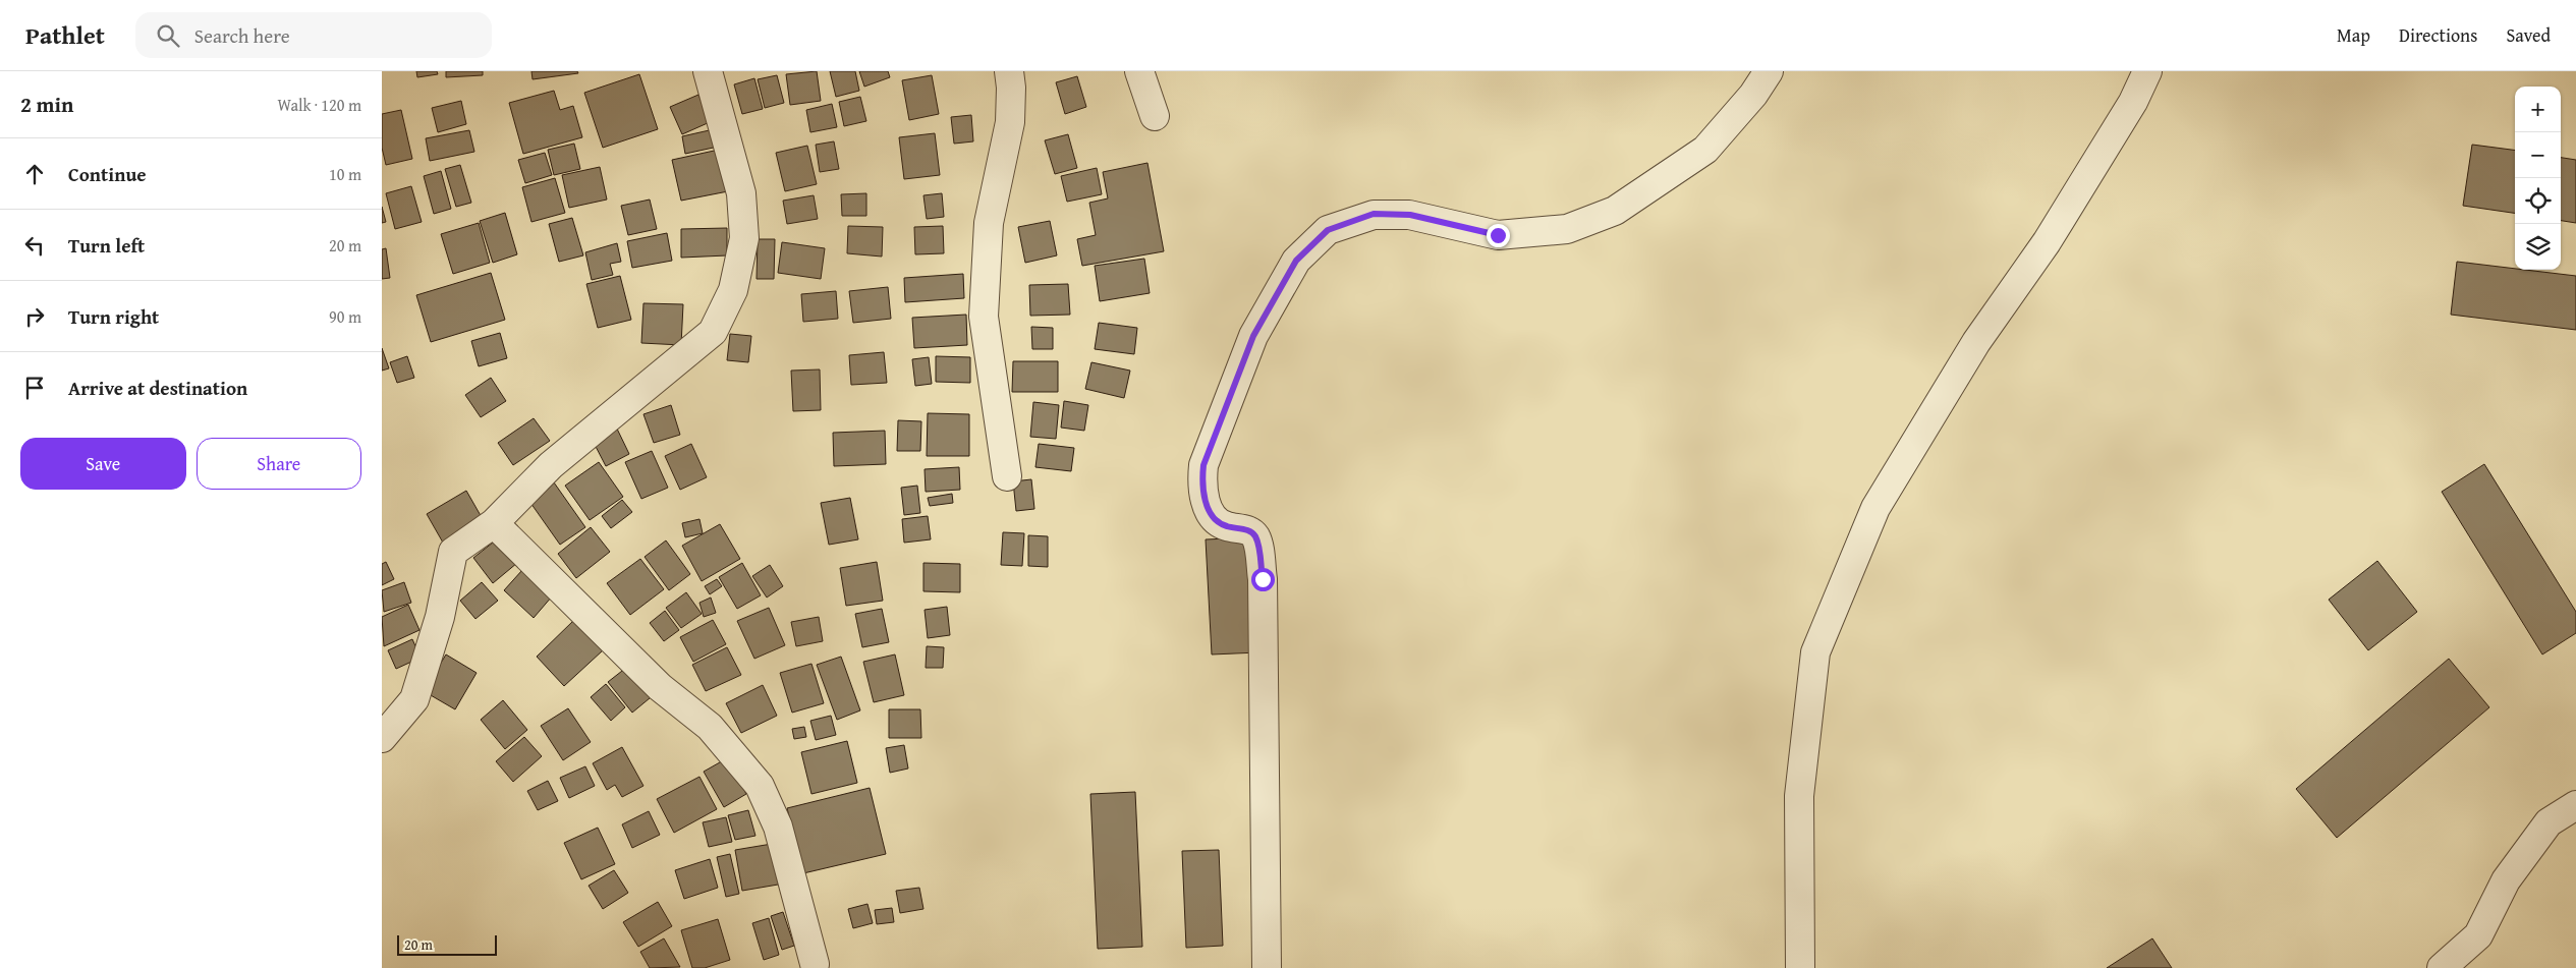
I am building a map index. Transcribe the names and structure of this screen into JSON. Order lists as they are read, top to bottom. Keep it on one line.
{"scale_bar":"20 m","page":{"header":"Pathlet","search":"Search here","nav":["Map","Directions","Saved"],"heading":["2 min","Walk · 120 m"],"map_buttons":["+","−"],"list":[["Continue","10 m"],["Turn left","20 m"],["Turn right","90 m"],"Arrive at destination"],"buttons":["Save","Share"],"scale":"20 m"}}
